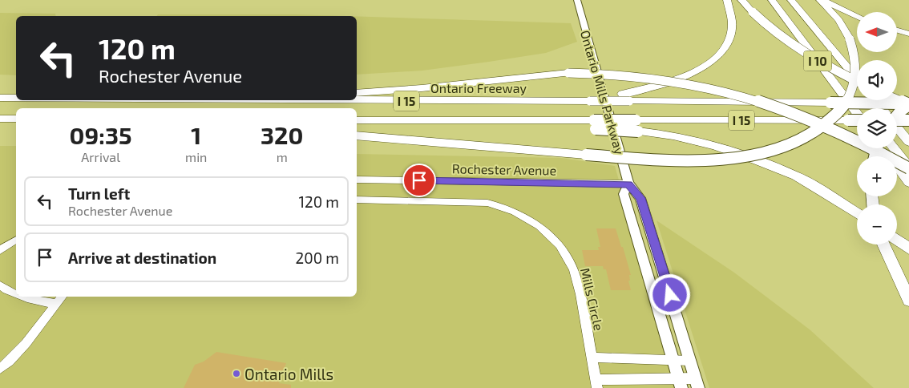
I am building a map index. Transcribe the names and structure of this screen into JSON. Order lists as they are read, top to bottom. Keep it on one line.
{"streets":{"highway":["I 10","Ontario Freeway","I 15"],"main road":["Ontario Mills Parkway"],"street":["Rochester Avenue","Mills Circle"]},"crossings":[["Ontario Mills Parkway","Rochester Avenue"]],"places":["Ontario Mills"],"north":"left","page":{"map_buttons":["+","−"],"turn":["120 m","Rochester Avenue"],"eta":["09:35","Arrival","1","min","320","m"],"list":[{"name":"Turn left","note":"Rochester Avenue","value":"120 m"},{"name":"Arrive at destination","value":"200 m"}]}}
